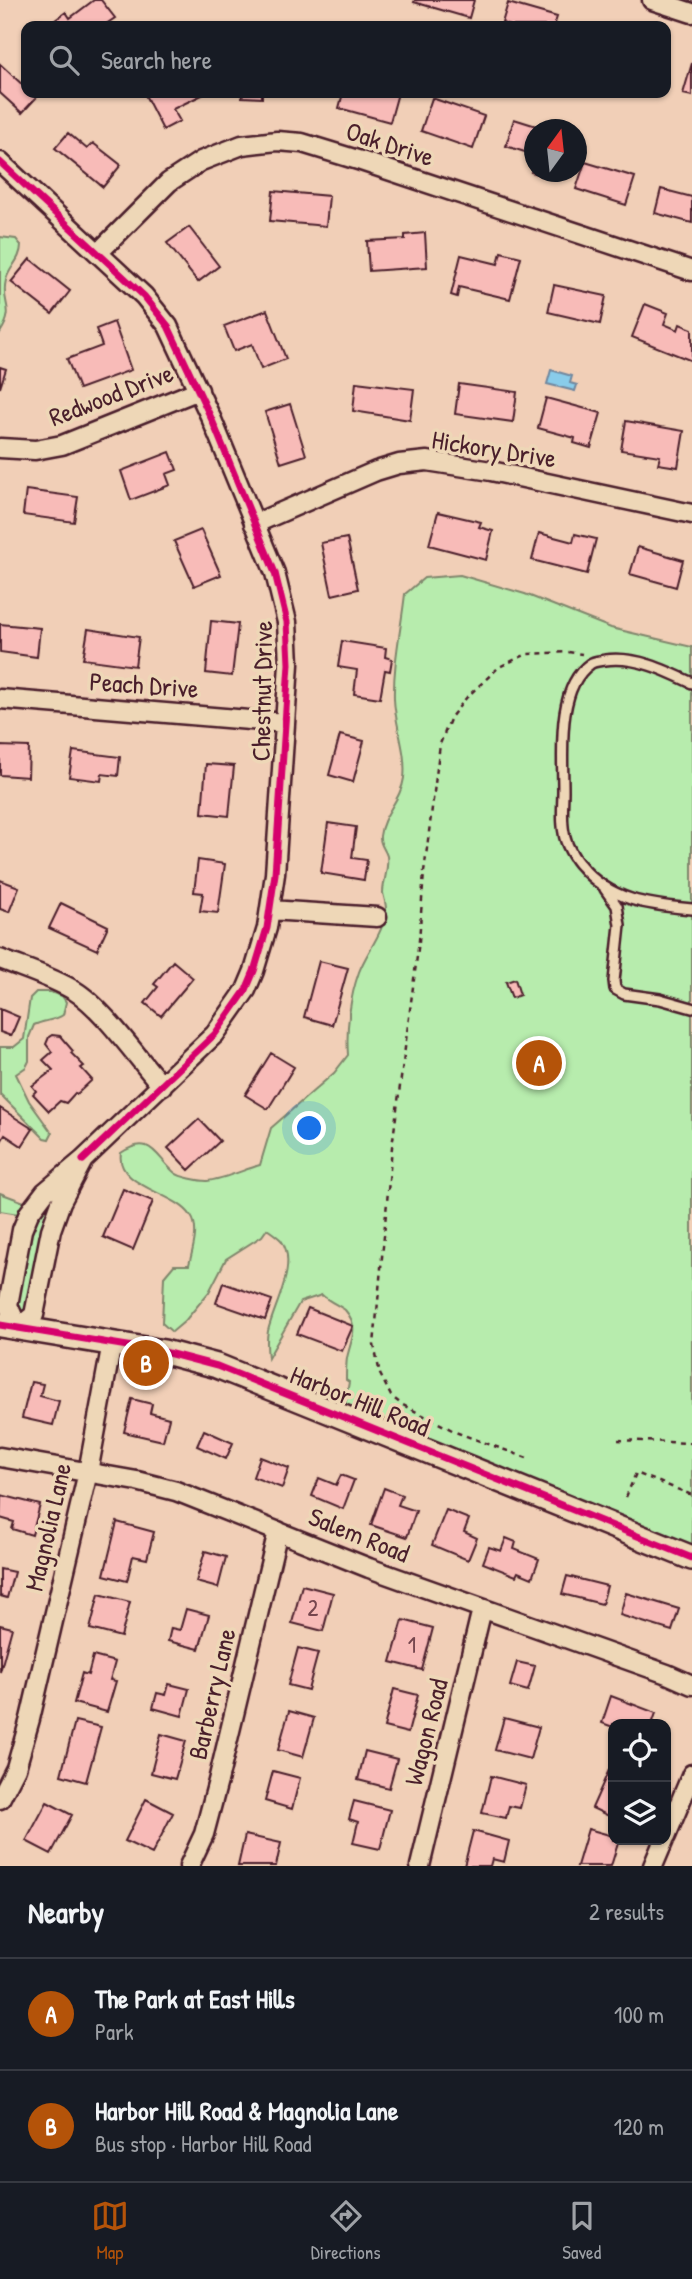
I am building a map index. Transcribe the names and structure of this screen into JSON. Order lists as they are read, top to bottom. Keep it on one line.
{"streets":{"street":["Oak Drive","Redwood Drive","Hickory Drive","Peach Drive","Chestnut Drive","Harbor Hill Road","Magnolia Lane","Salem Road","Barberry Lane","Wagon Road"]},"crossings":[["Oak Drive","Chestnut Drive"],["Redwood Drive","Chestnut Drive"],["Hickory Drive","Chestnut Drive"],["Peach Drive","Chestnut Drive"],["Chestnut Drive","Harbor Hill Road"],["Harbor Hill Road","Magnolia Lane"],["Magnolia Lane","Salem Road"],["Salem Road","Barberry Lane"],["Salem Road","Wagon Road"]],"house_numbers":["2","1"],"north":"top","page":{"search":"Search here","pins":["A","B"],"heading":["Nearby","2 results"],"list":[{"mark":"A","name":"The Park at East Hills","note":"Park","value":"100 m"},{"mark":"B","name":"Harbor Hill Road & Magnolia Lane","note":"Bus stop · Harbor Hill Road","value":"120 m"}],"nav":["Map","Directions","Saved"]}}
